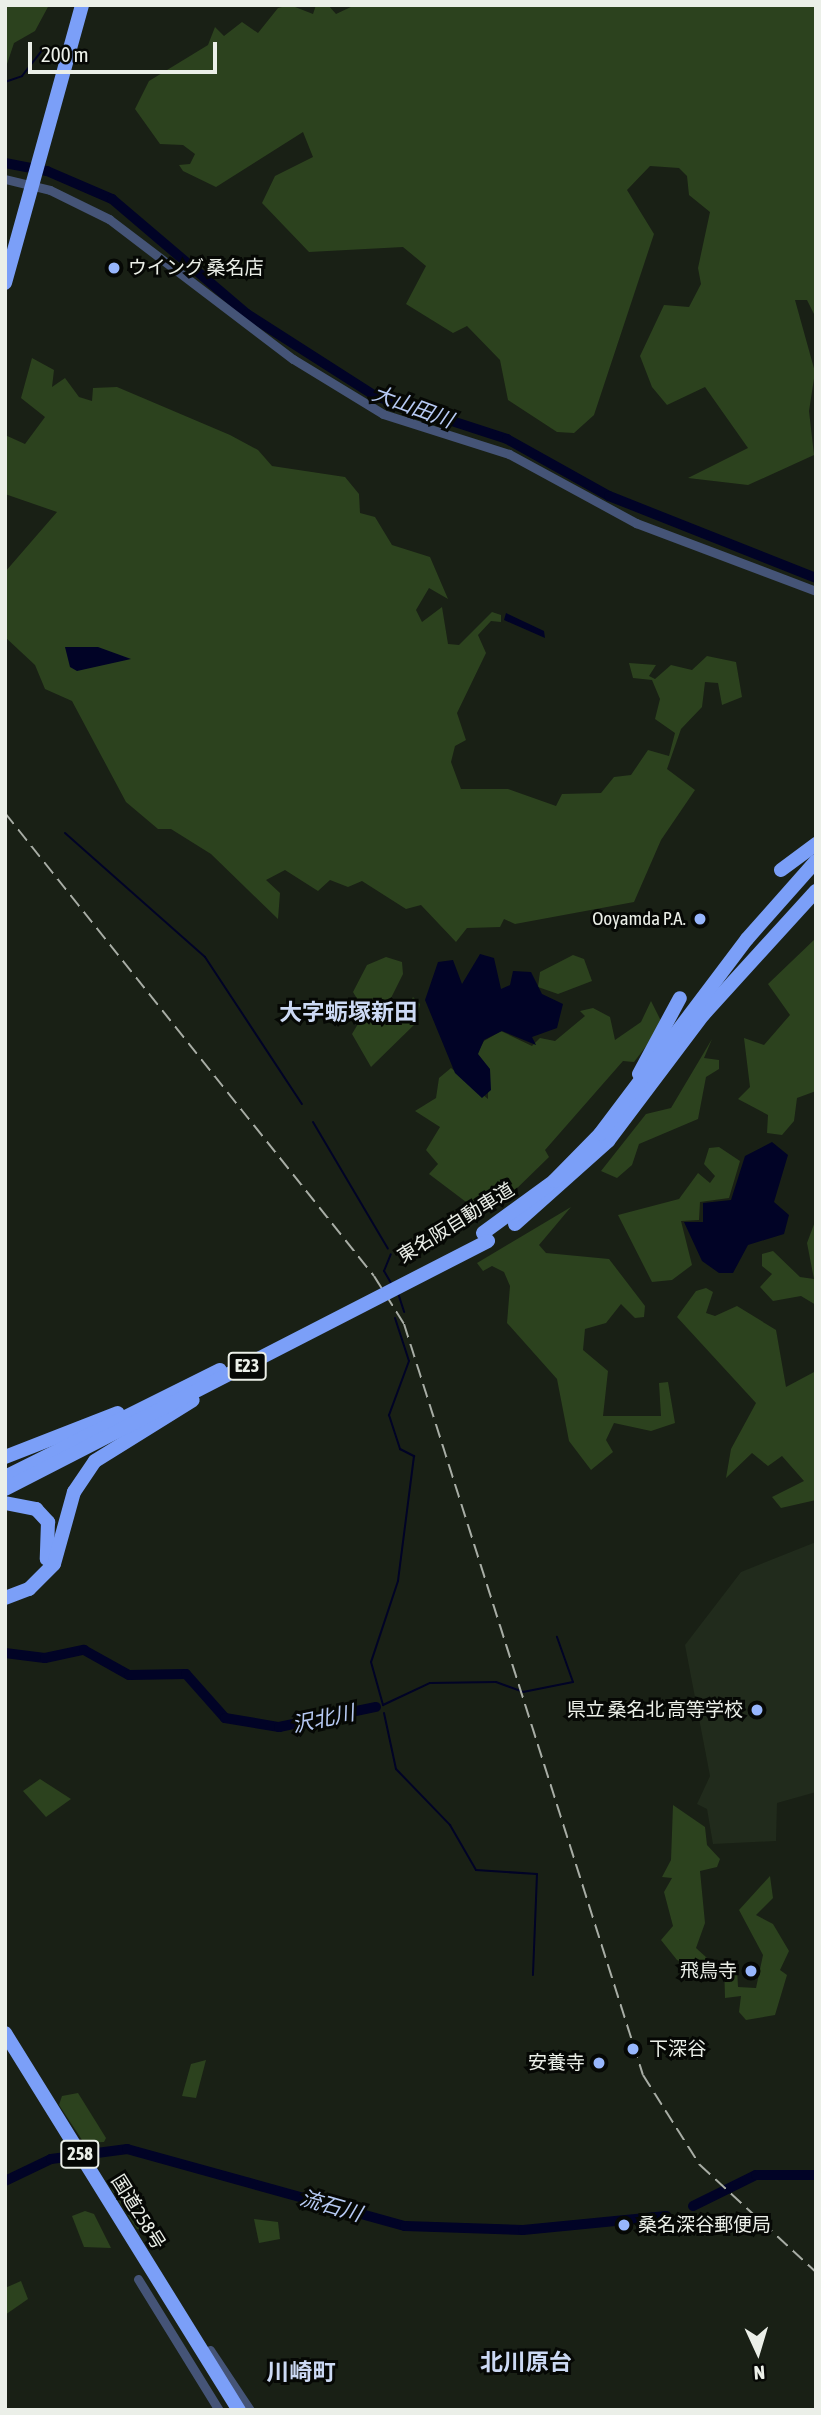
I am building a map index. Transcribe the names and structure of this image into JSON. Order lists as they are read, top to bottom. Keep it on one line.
{"streets":{"highway":["東名阪自動車道","E23","258","国道258号"]},"districts":["大字蛎塚新田","北川原台","川崎町"],"water":["大山田川","沢北川","流石川"],"places":["ウイング 桑名店","Ooyamda P.A.","県立 桑名北 高等学校","飛鳥寺","下深谷","安養寺","桑名深谷郵便局"],"scale_bar":"200 m","north":"bottom"}
